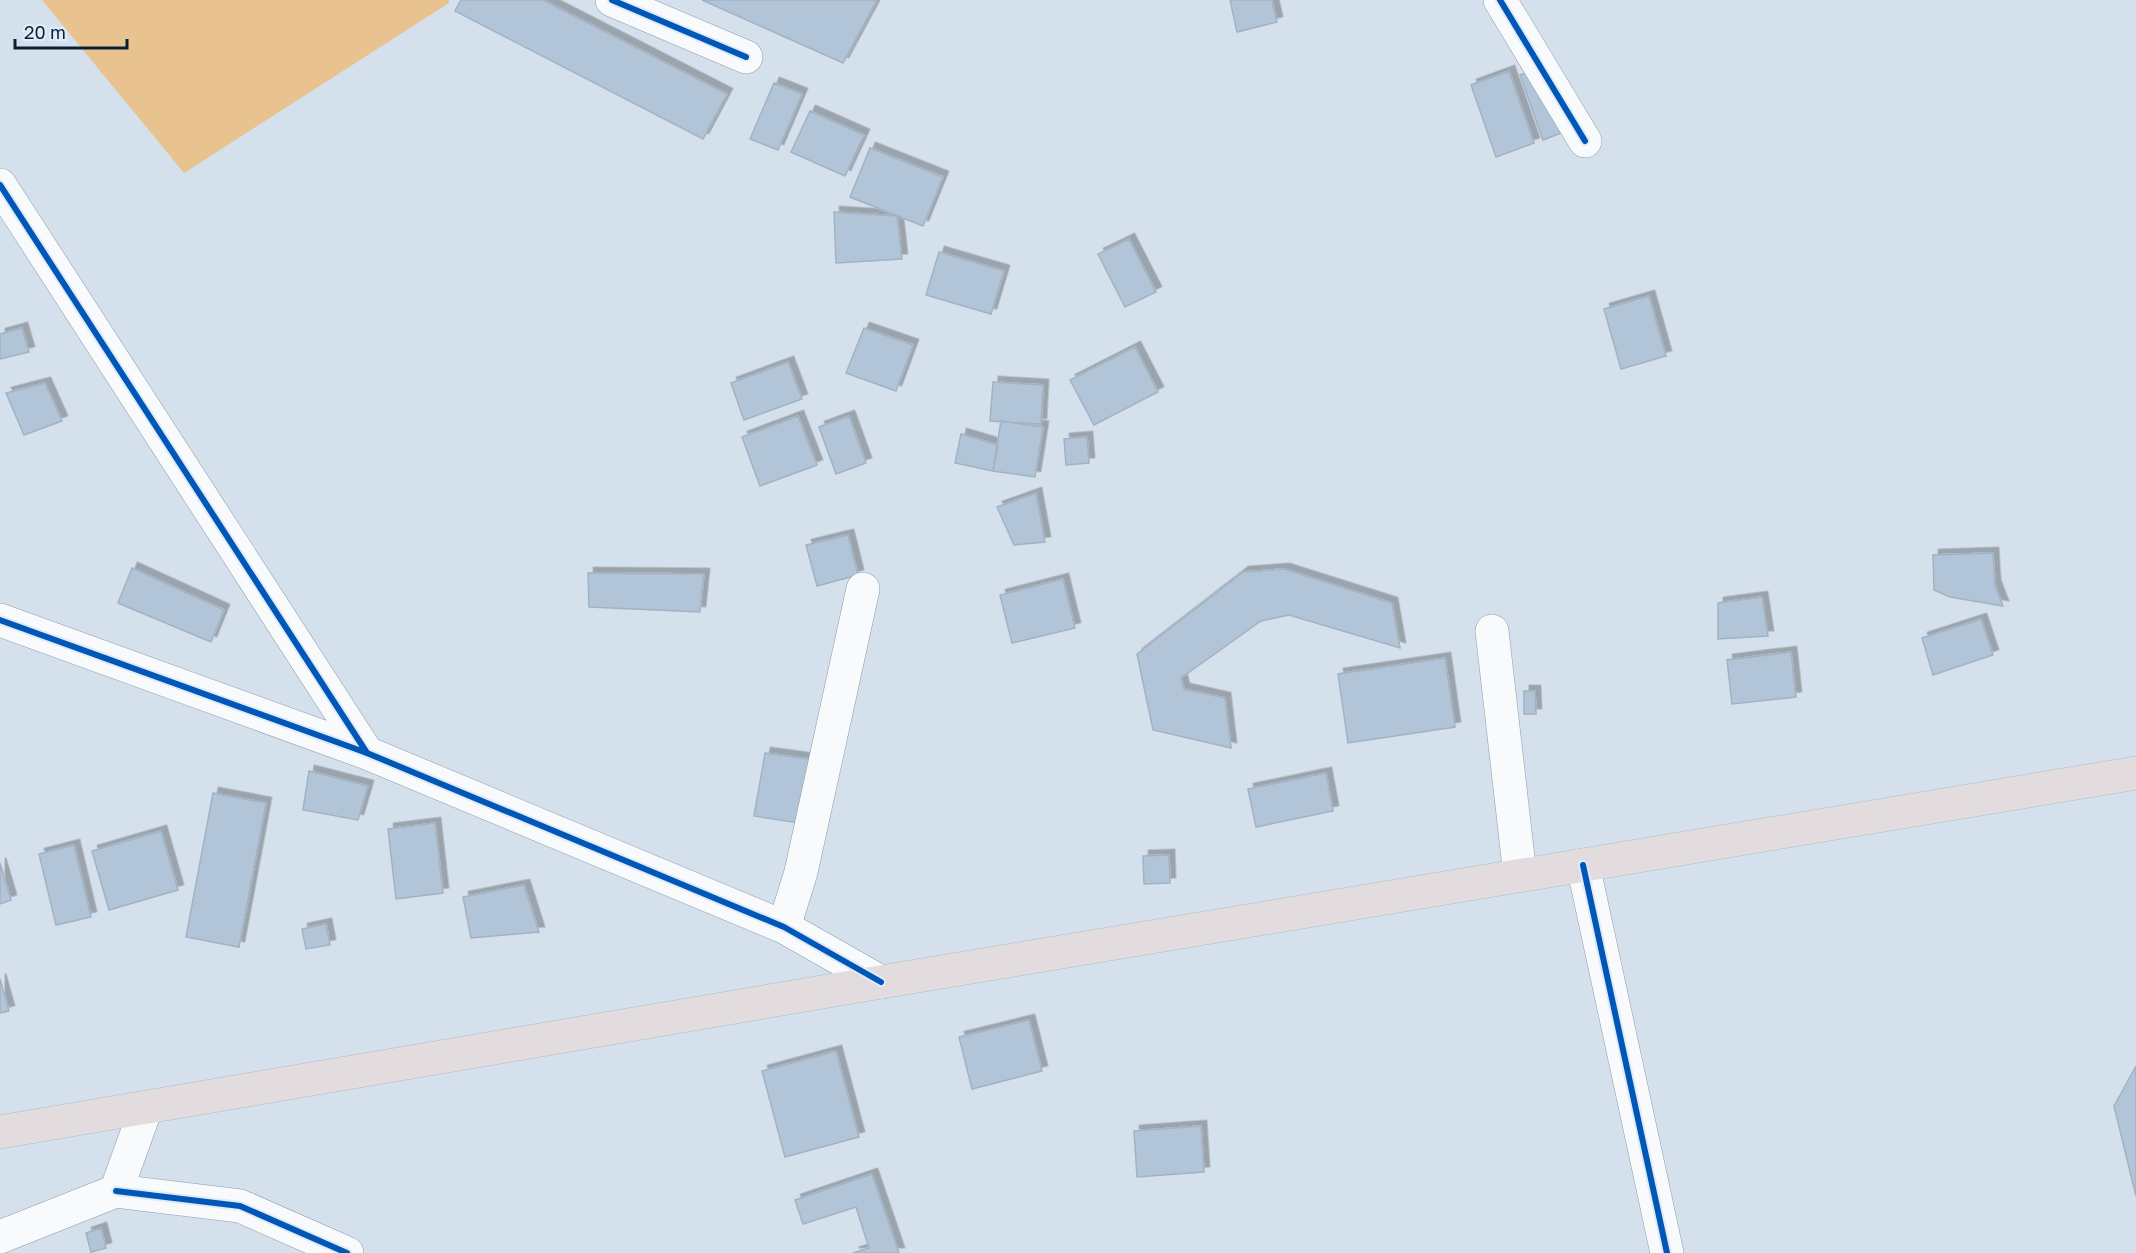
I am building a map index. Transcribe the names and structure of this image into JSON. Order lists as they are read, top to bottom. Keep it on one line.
{"scale_bar":"20 m"}
